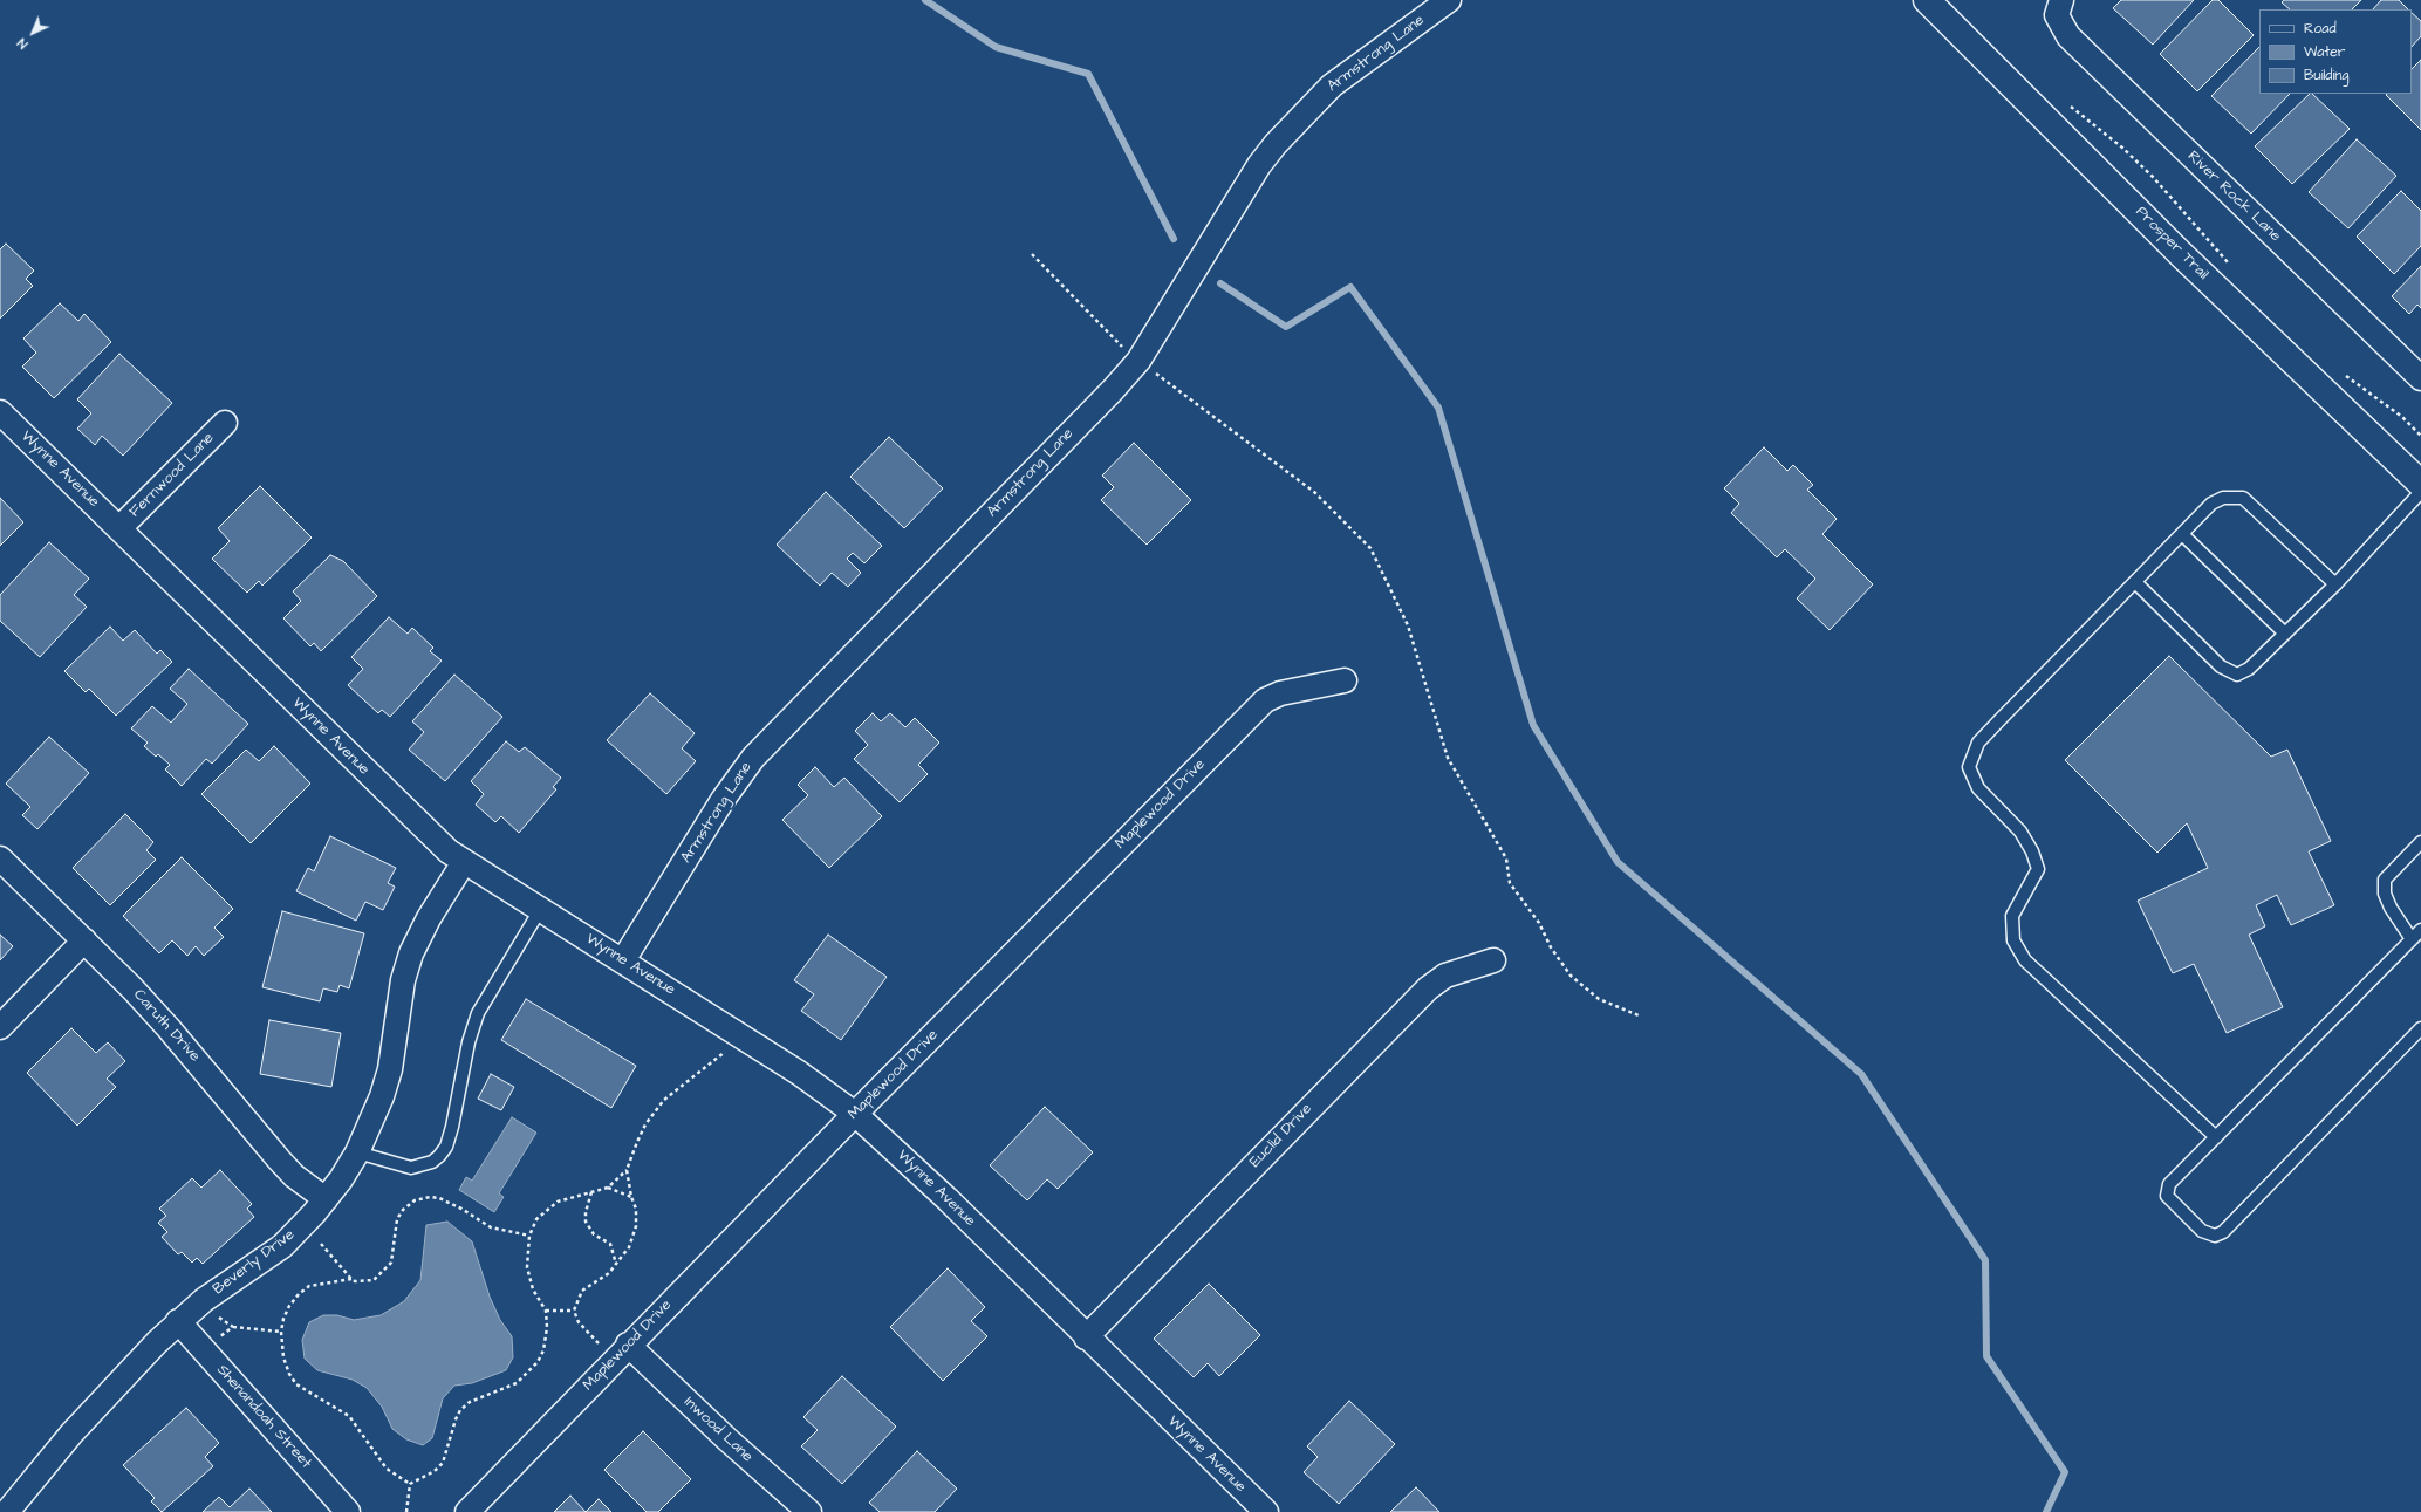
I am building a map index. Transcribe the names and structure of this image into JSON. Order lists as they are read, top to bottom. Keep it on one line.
{"streets":{"street":["Armstrong Lane","River Rock Lane","Prosper Trail","Wynne Avenue","Fernwood Lane","Maplewood Drive","Caruth Drive","Euclid Drive","Beverly Drive","Shenandoah Street","Inwood Lane"]},"crossings":[["Armstrong Lane","Wynne Avenue"],["Wynne Avenue","Fernwood Lane"],["Wynne Avenue","Maplewood Drive"],["Wynne Avenue","Euclid Drive"],["Wynne Avenue","Beverly Drive"],["Maplewood Drive","Inwood Lane"],["Caruth Drive","Beverly Drive"],["Beverly Drive","Shenandoah Street"]],"legend":["Road","Water","Building"],"north":"bottom left"}
